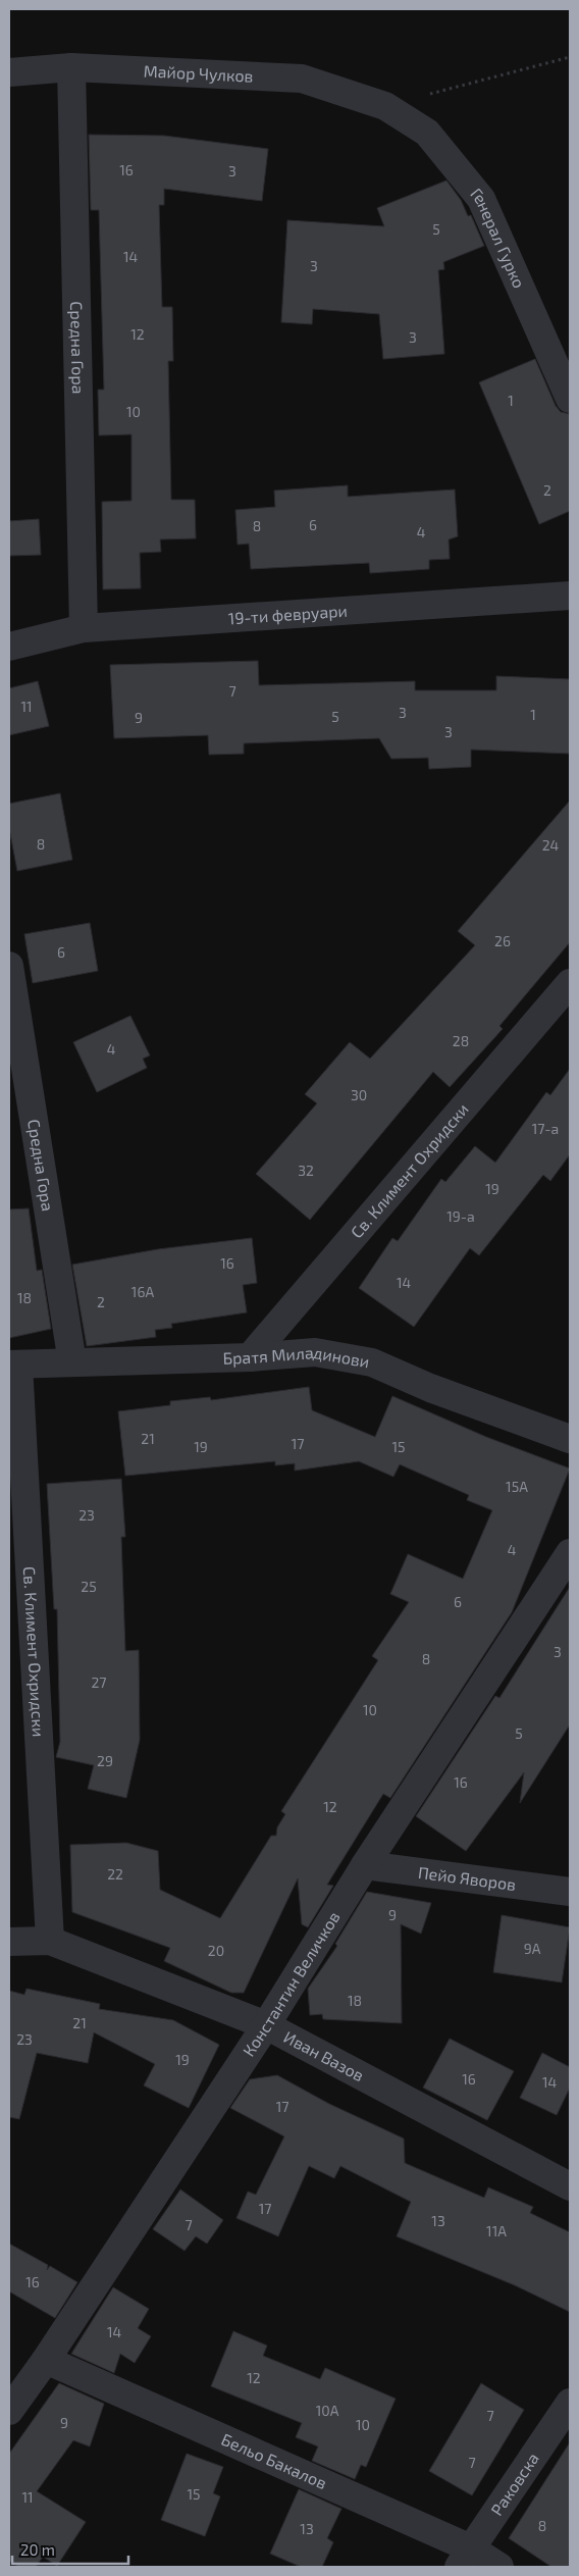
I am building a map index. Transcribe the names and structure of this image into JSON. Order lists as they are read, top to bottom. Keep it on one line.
{"streets":{"street":["Майор Чулков","Генерал Гурко","Средна Гора","19-ти февруари","Св. Климент Охридски","Братя Миладинови","Пейо Яворов","Константин Величков","Иван Вазов","Бельо Бакалов","Раковска"]},"crossings":[["Майор Чулков","Генерал Гурко"],["Майор Чулков","Средна Гора"],["Средна Гора","19-ти февруари"],["Средна Гора","Братя Миладинови"],["Св. Климент Охридски","Братя Миладинови"],["Св. Климент Охридски","Иван Вазов"],["Пейо Яворов","Константин Величков"],["Константин Величков","Иван Вазов"],["Константин Величков","Бельо Бакалов"],["Бельо Бакалов","Раковска"]],"house_numbers":["16","3","5","14","3","12","3","1","10","2","6","8","4","7","11","3","1","5","9","3","8","24","26","6","28","4","30","17-a","32","19","19-a","16","14","16А","18","2","21","17","19","15","15А","23","4","25","6","3","8","27","10","5","29","16","12","22","9","9А","20","18","21","23","19","16","14","17","17","13","7","11А","16","14","12","10А","7","9","10","7","15","11","8","13"],"scale_bar":"20 m"}
